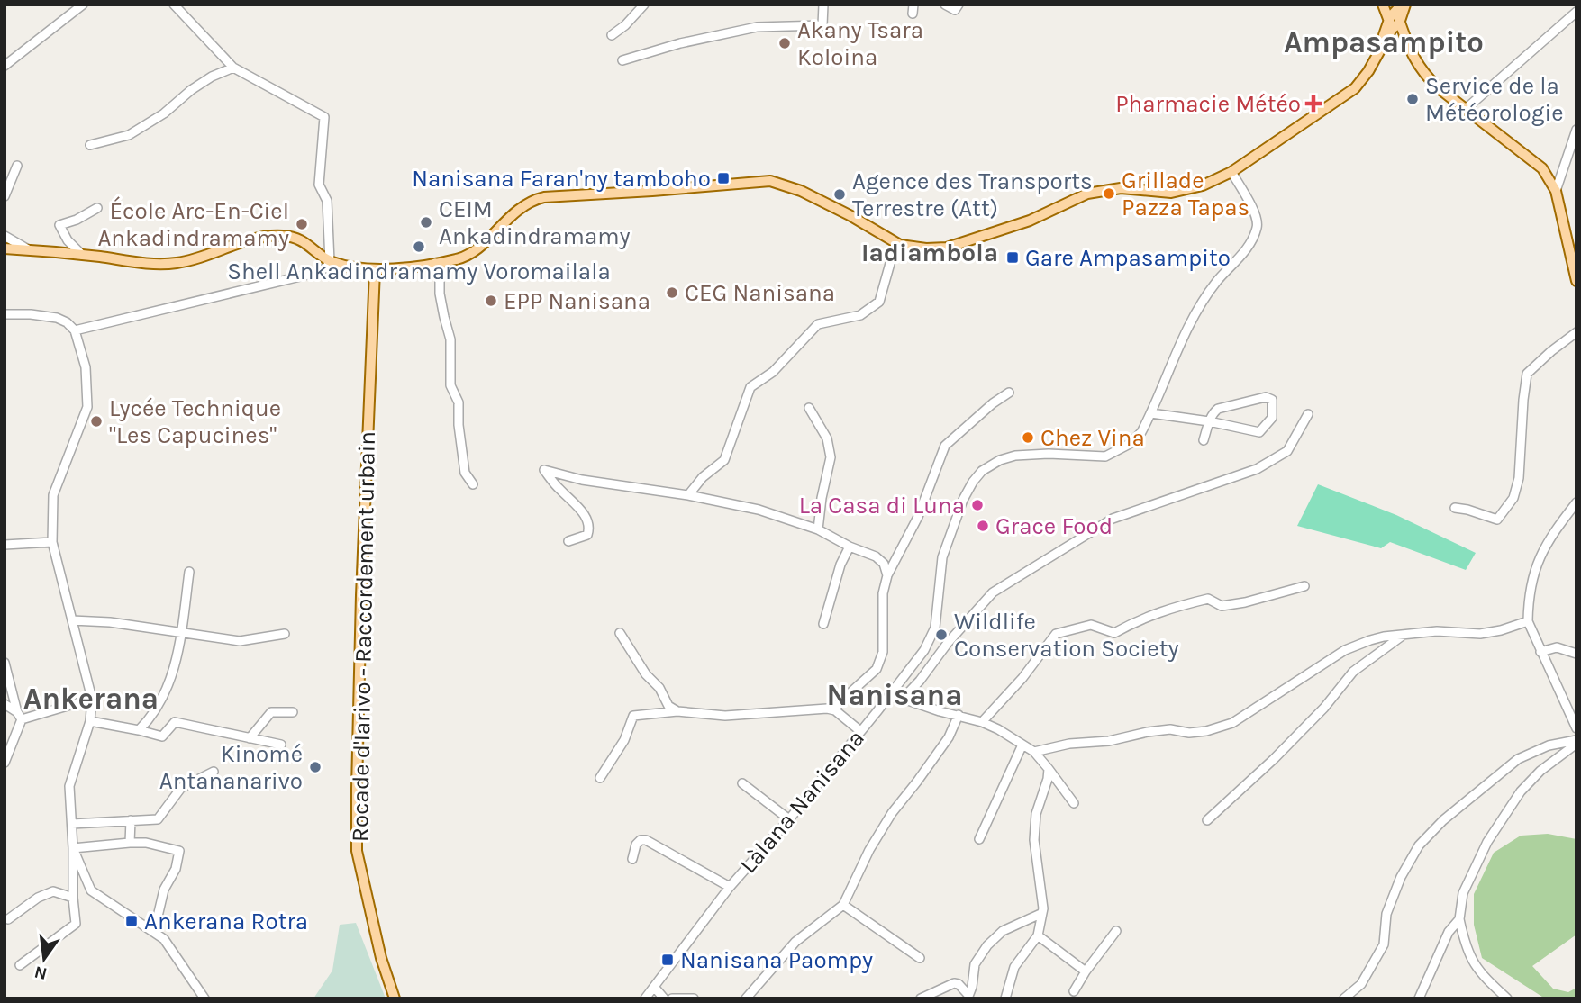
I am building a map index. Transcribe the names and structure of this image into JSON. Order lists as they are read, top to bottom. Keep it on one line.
{"streets":{"main road":["Rocade d'Iarivo - Raccordement urbain"],"street":["Làlana Nanisana"]},"districts":["Ampasampito","Iadiambola","Nanisana","Ankerana"],"places":{"other":["Akany Tsara Koloina","Service de la Météorologie","Grillade Pazza Tapas","Agence des Transports Terrestre (Att)","CEIM Ankadindramamy","École Arc-En-Ciel Ankadindramamy","Shell Ankadindramamy Voromailala","CEG Nanisana","EPP Nanisana","Lycée Technique \"Les Capucines\"","Chez Vina","La Casa di Luna","Grace Food","Wildlife Conservation Society","Kinomé Antananarivo"],"health":["Pharmacie Météo"],"transit":["Nanisana Faran'ny tamboho","Gare Ampasampito","Ankerana Rotra","Nanisana Paompy"]},"north":"bottom"}
